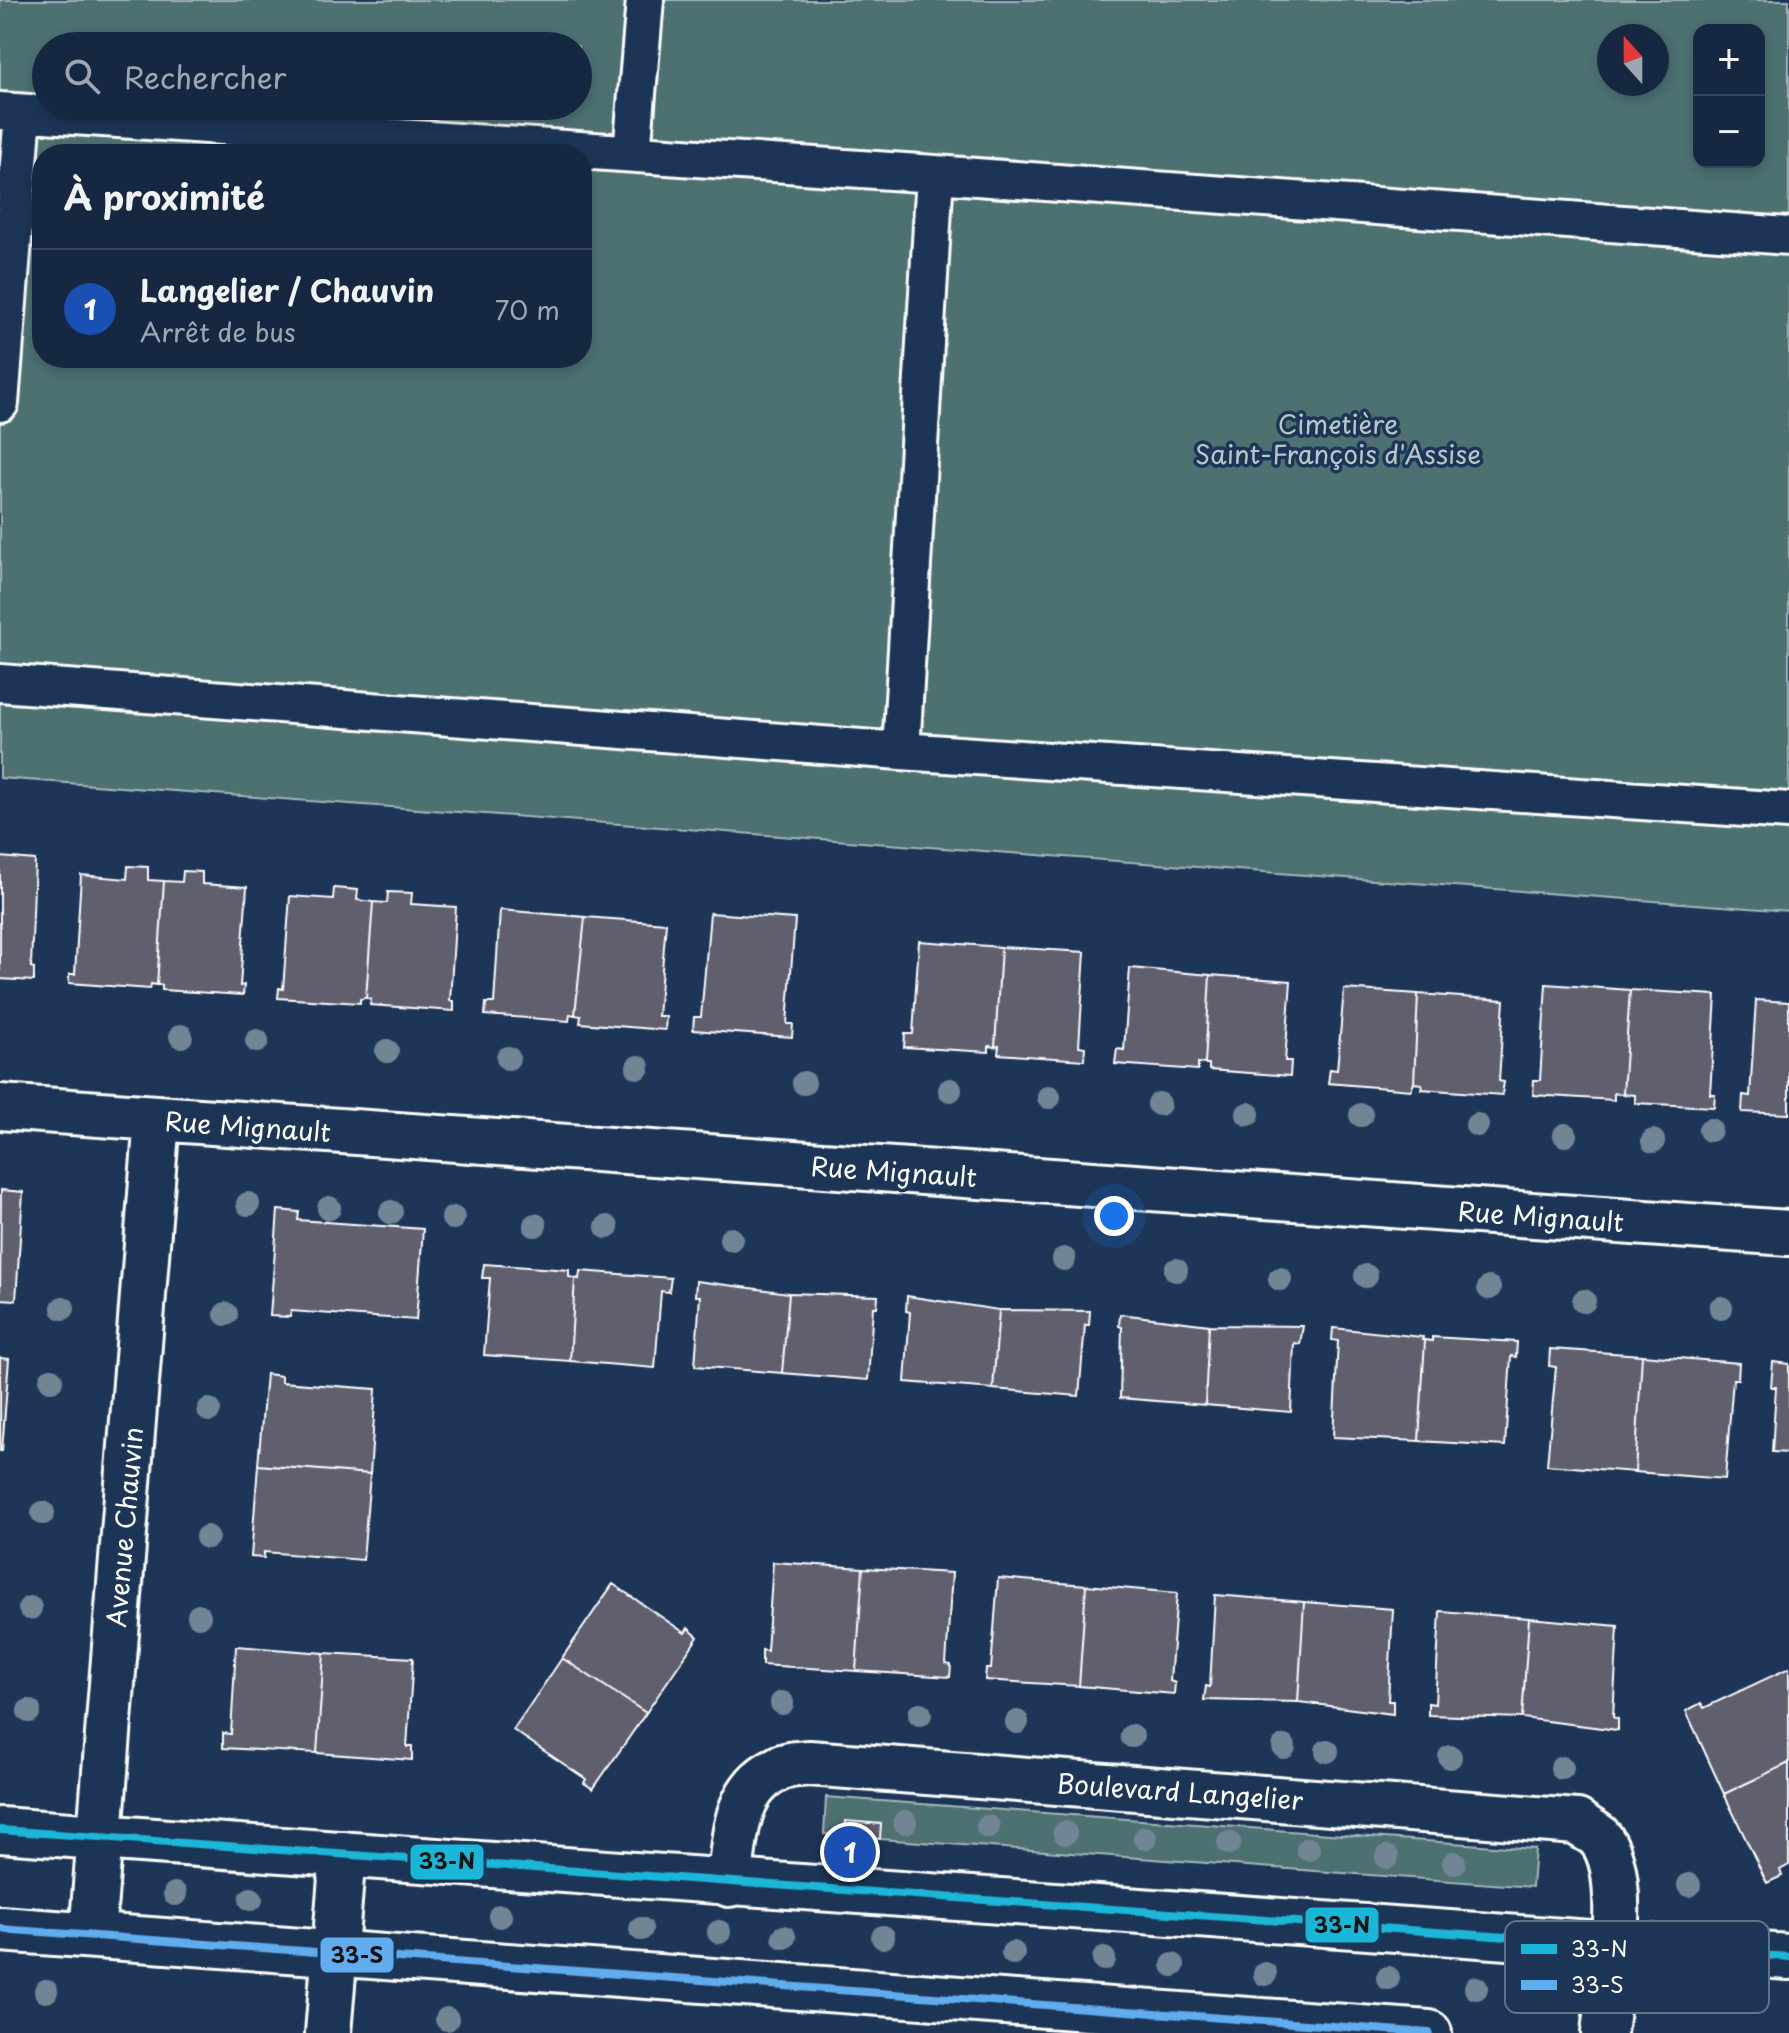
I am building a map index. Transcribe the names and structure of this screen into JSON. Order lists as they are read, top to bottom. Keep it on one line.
{"streets":{"street":["Rue Mignault","Avenue Chauvin","Boulevard Langelier"]},"crossings":[["Rue Mignault","Avenue Chauvin"]],"parks":["Cimetière Saint-François d'Assise"],"lines":["transit line 33-N","transit line 33-S"],"legend":["33-N","33-S"],"north":"top","page":{"map_buttons":["+","−"],"search":"Rechercher","heading":"À proximité","list":[{"mark":"1","name":"Langelier / Chauvin","note":"Arrêt de bus","value":"70 m"}],"pins":"1"}}
